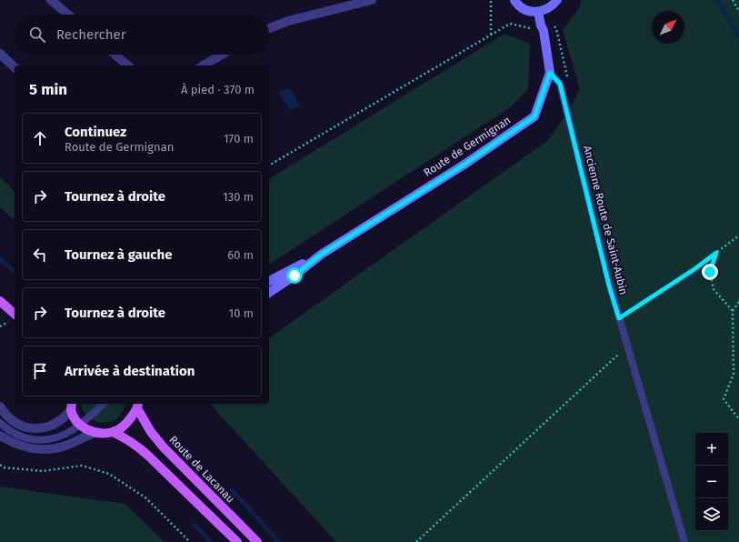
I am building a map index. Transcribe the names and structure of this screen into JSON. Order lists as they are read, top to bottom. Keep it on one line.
{"streets":{"main road":["Route de Lacanau"],"street":["Route de Germignan"],"lane":["Ancienne Route de Saint-Aubin"]},"crossings":[["Route de Germignan","Ancienne Route de Saint-Aubin"]],"north":"top right","page":{"search":"Rechercher","heading":["5 min","À pied · 370 m"],"list":[["Continuez","Route de Germignan","170 m"],["Tournez à droite","130 m"],["Tournez à gauche","60 m"],["Tournez à droite","10 m"],"Arrivée à destination"],"map_buttons":["+","−"]}}
